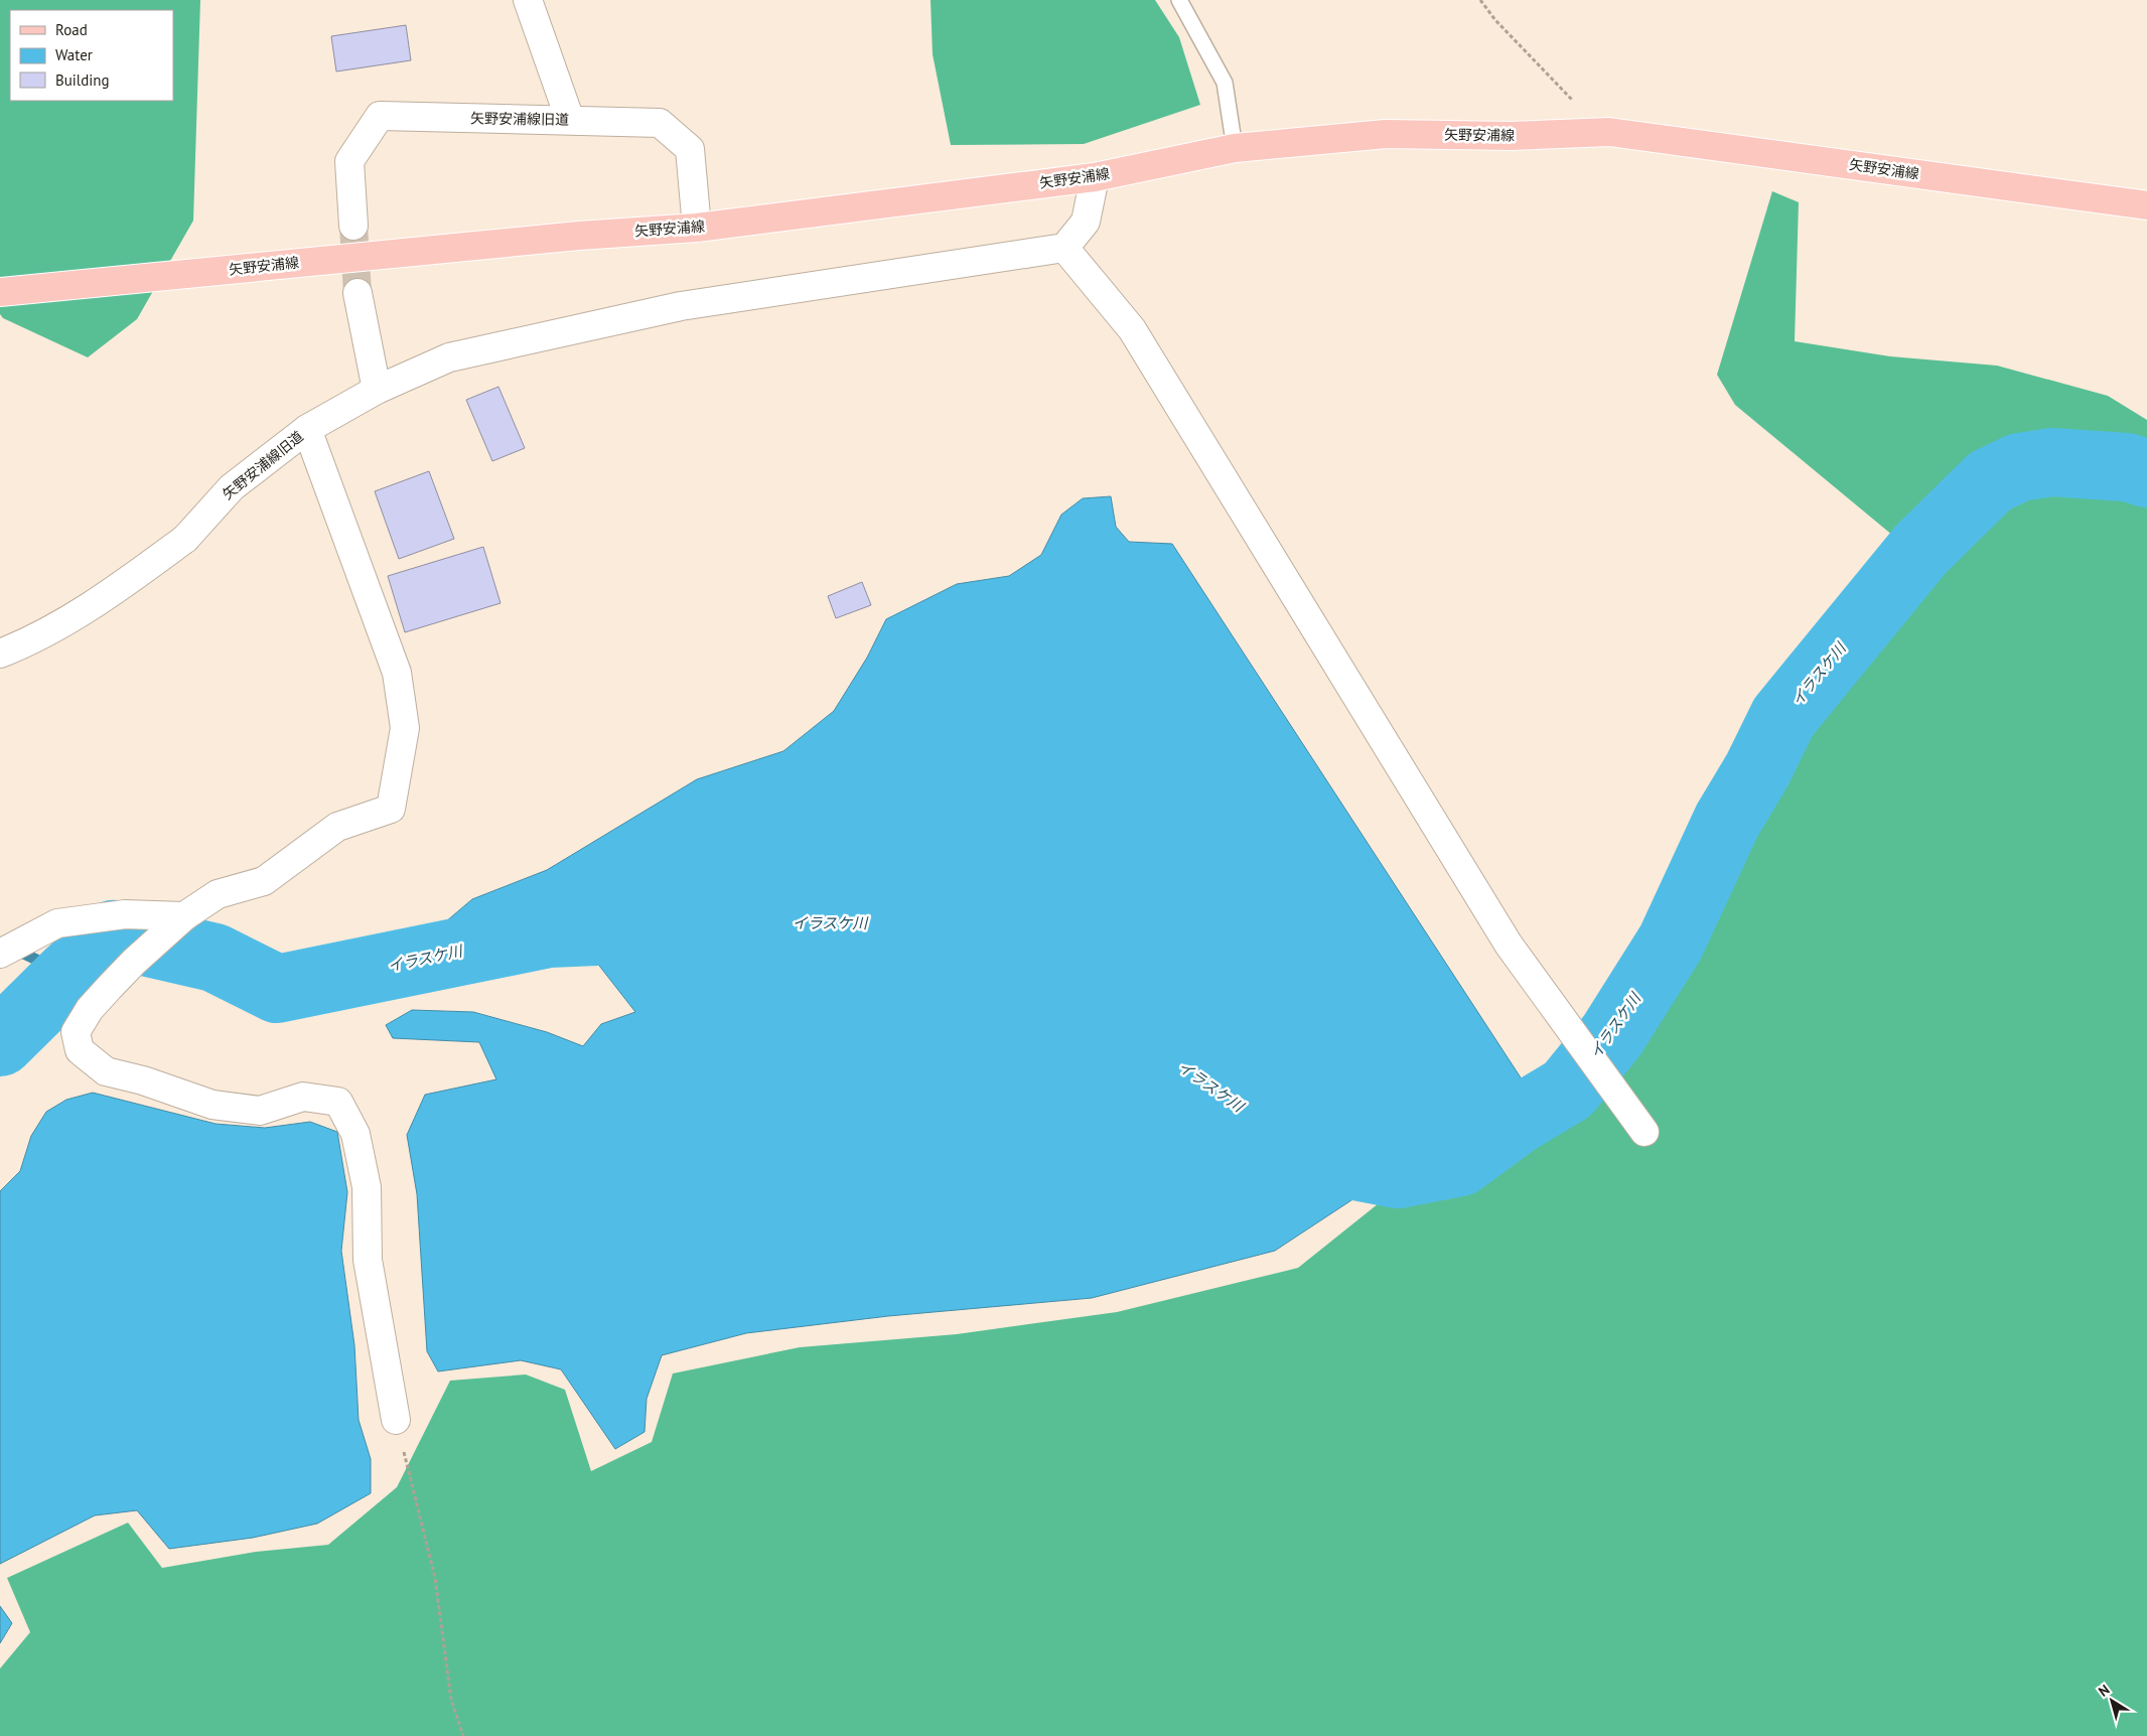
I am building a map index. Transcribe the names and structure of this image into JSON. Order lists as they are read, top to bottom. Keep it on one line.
{"streets":{"main road":["矢野安浦線"],"street":["矢野安浦線旧道"]},"crossings":[["矢野安浦線旧道","矢野安浦線"]],"water":["イラスケ川"],"legend":["Road","Water","Building"],"north":"top left"}
